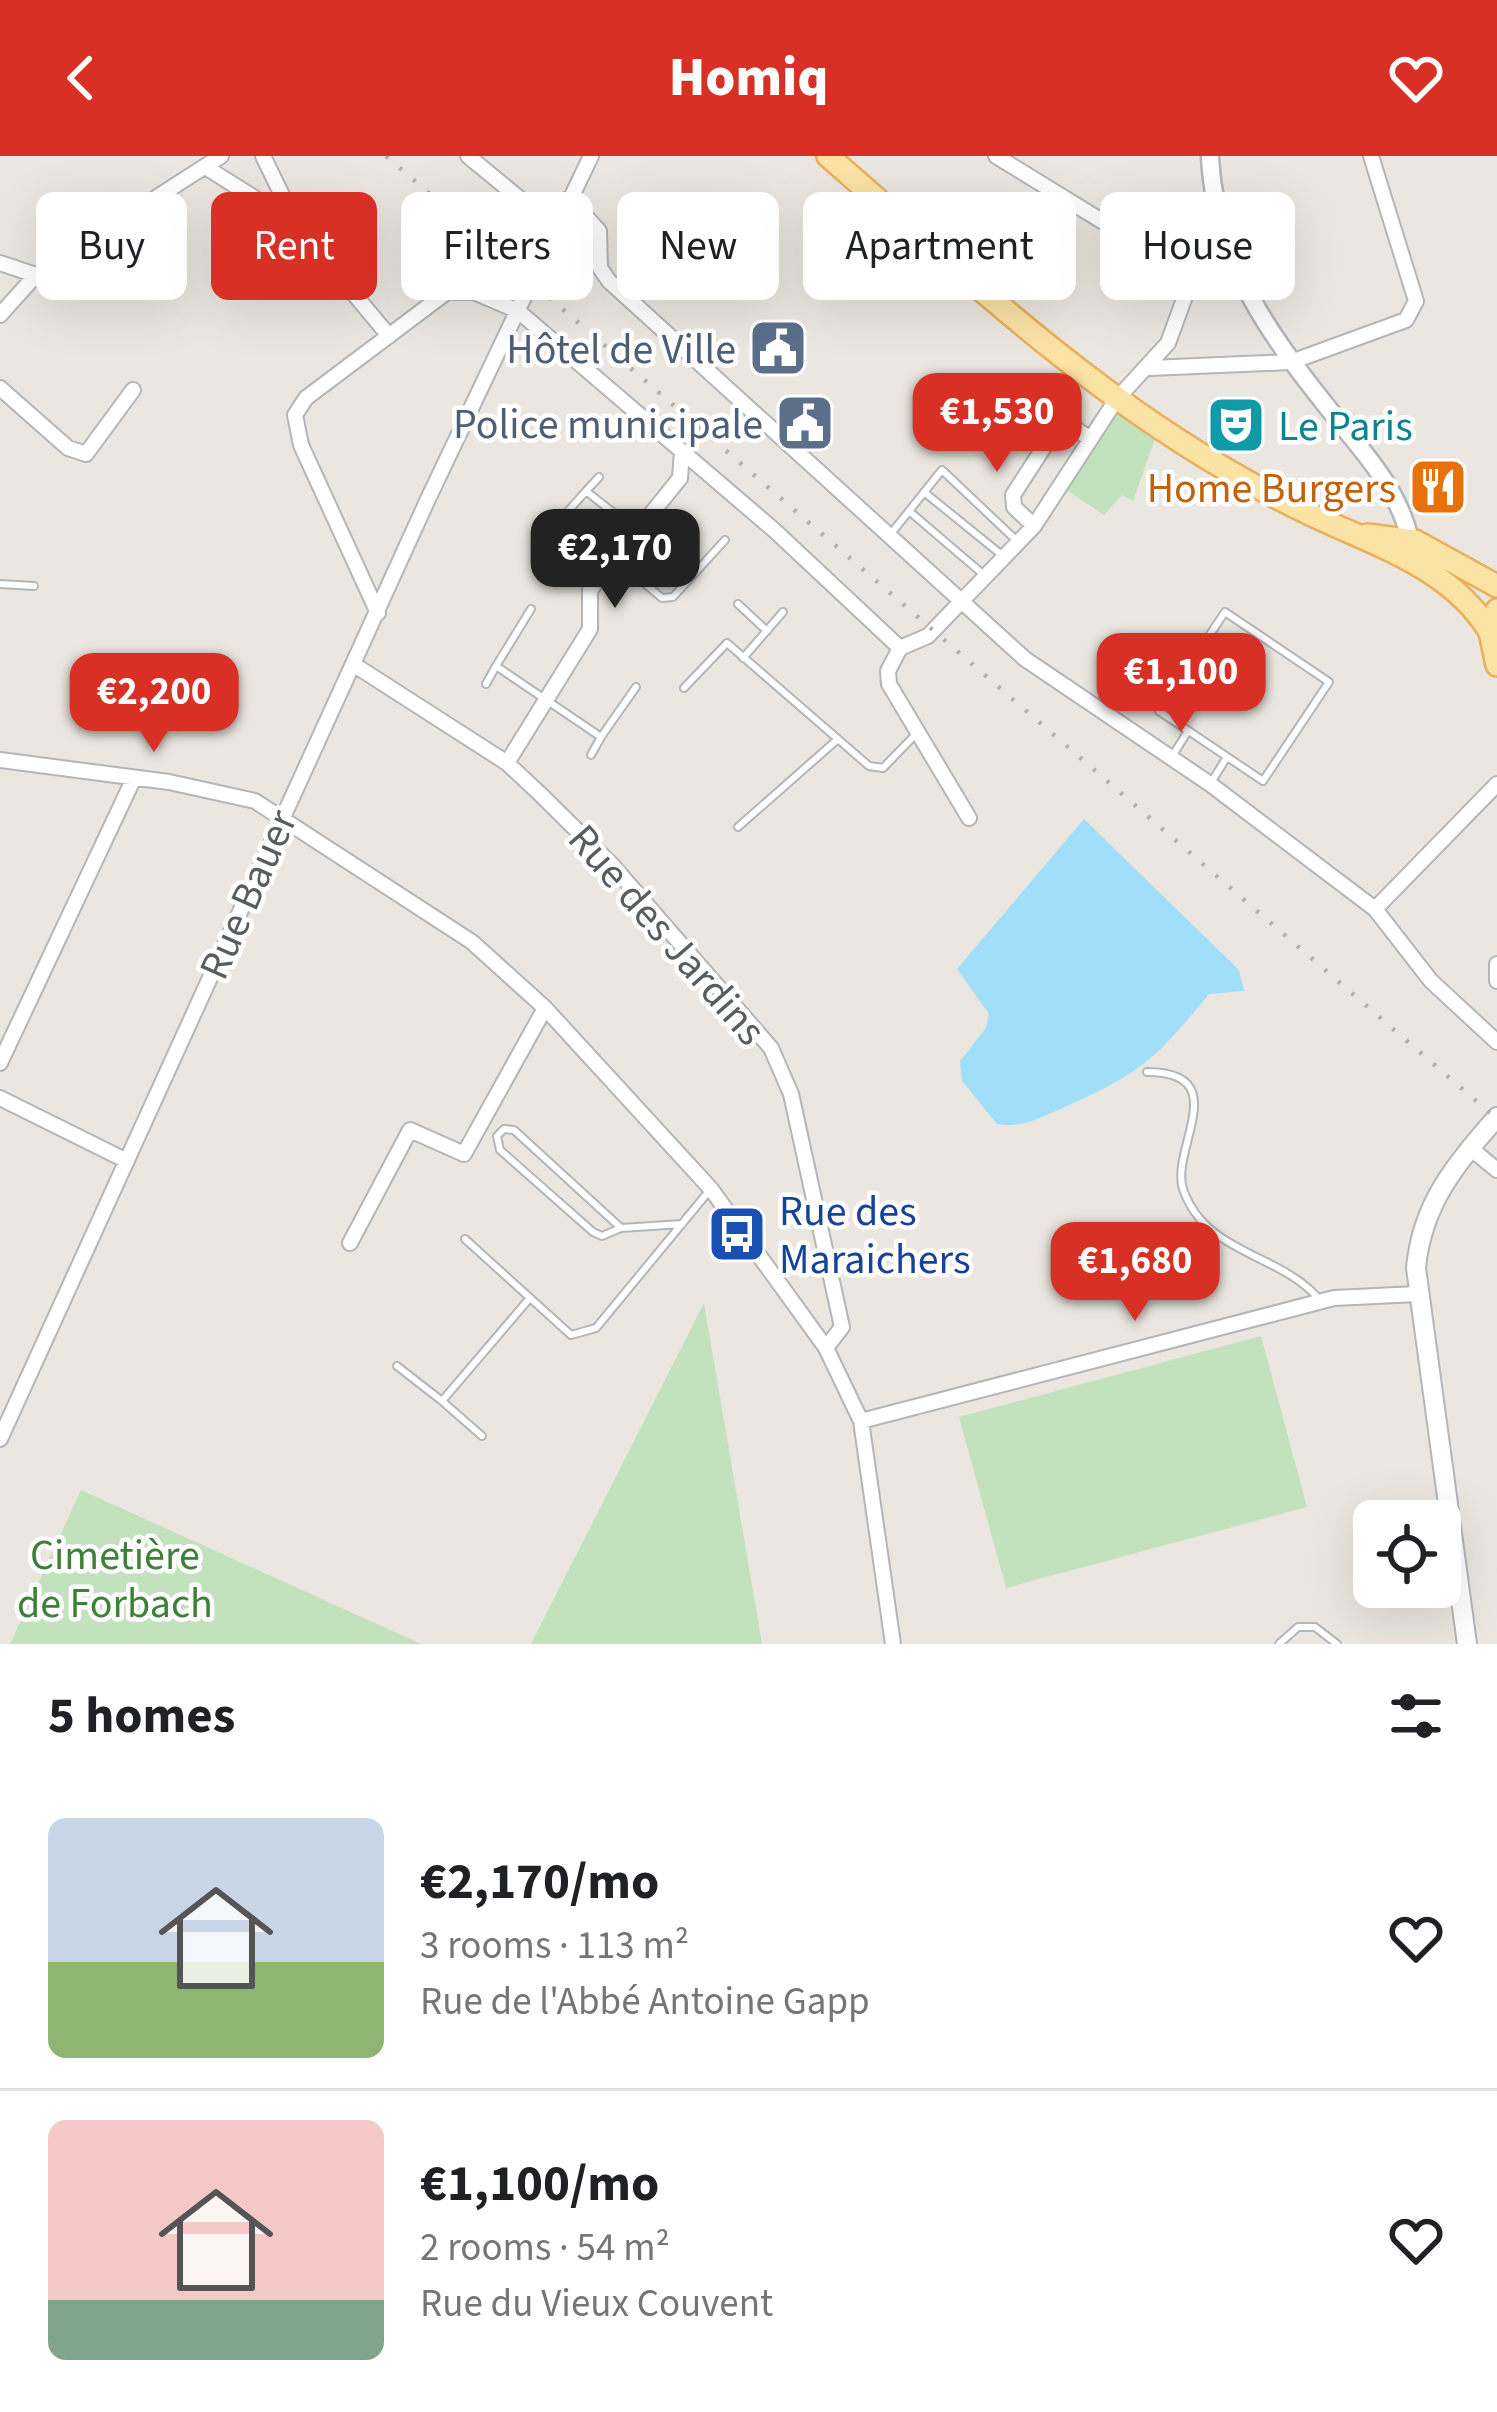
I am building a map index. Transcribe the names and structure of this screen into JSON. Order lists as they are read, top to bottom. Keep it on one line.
{"streets":{"street":["Rue Bauer","Rue des Jardins"]},"crossings":[["Rue Bauer","Rue des Jardins"]],"parks":["Cimetière de Forbach"],"places":{"public building":["Hôtel de Ville","Police municipale"],"theatre":["Le Paris"],"restaurant":["Home Burgers"],"bus stop":["Rue des Maraichers"]},"page":{"header":"Homiq","chip":["Buy","Rent","Filters","New","Apartment","House"],"price":["€1,530","€2,170","€1,100","€2,200","€1,680"],"heading":"5 homes","list":[{"name":"€2,170/mo","note":"3 rooms · 113 m² · Rue de l'Abbé Antoine Gapp"},{"name":"€1,100/mo","note":"2 rooms · 54 m² · Rue du Vieux Couvent"}]}}
